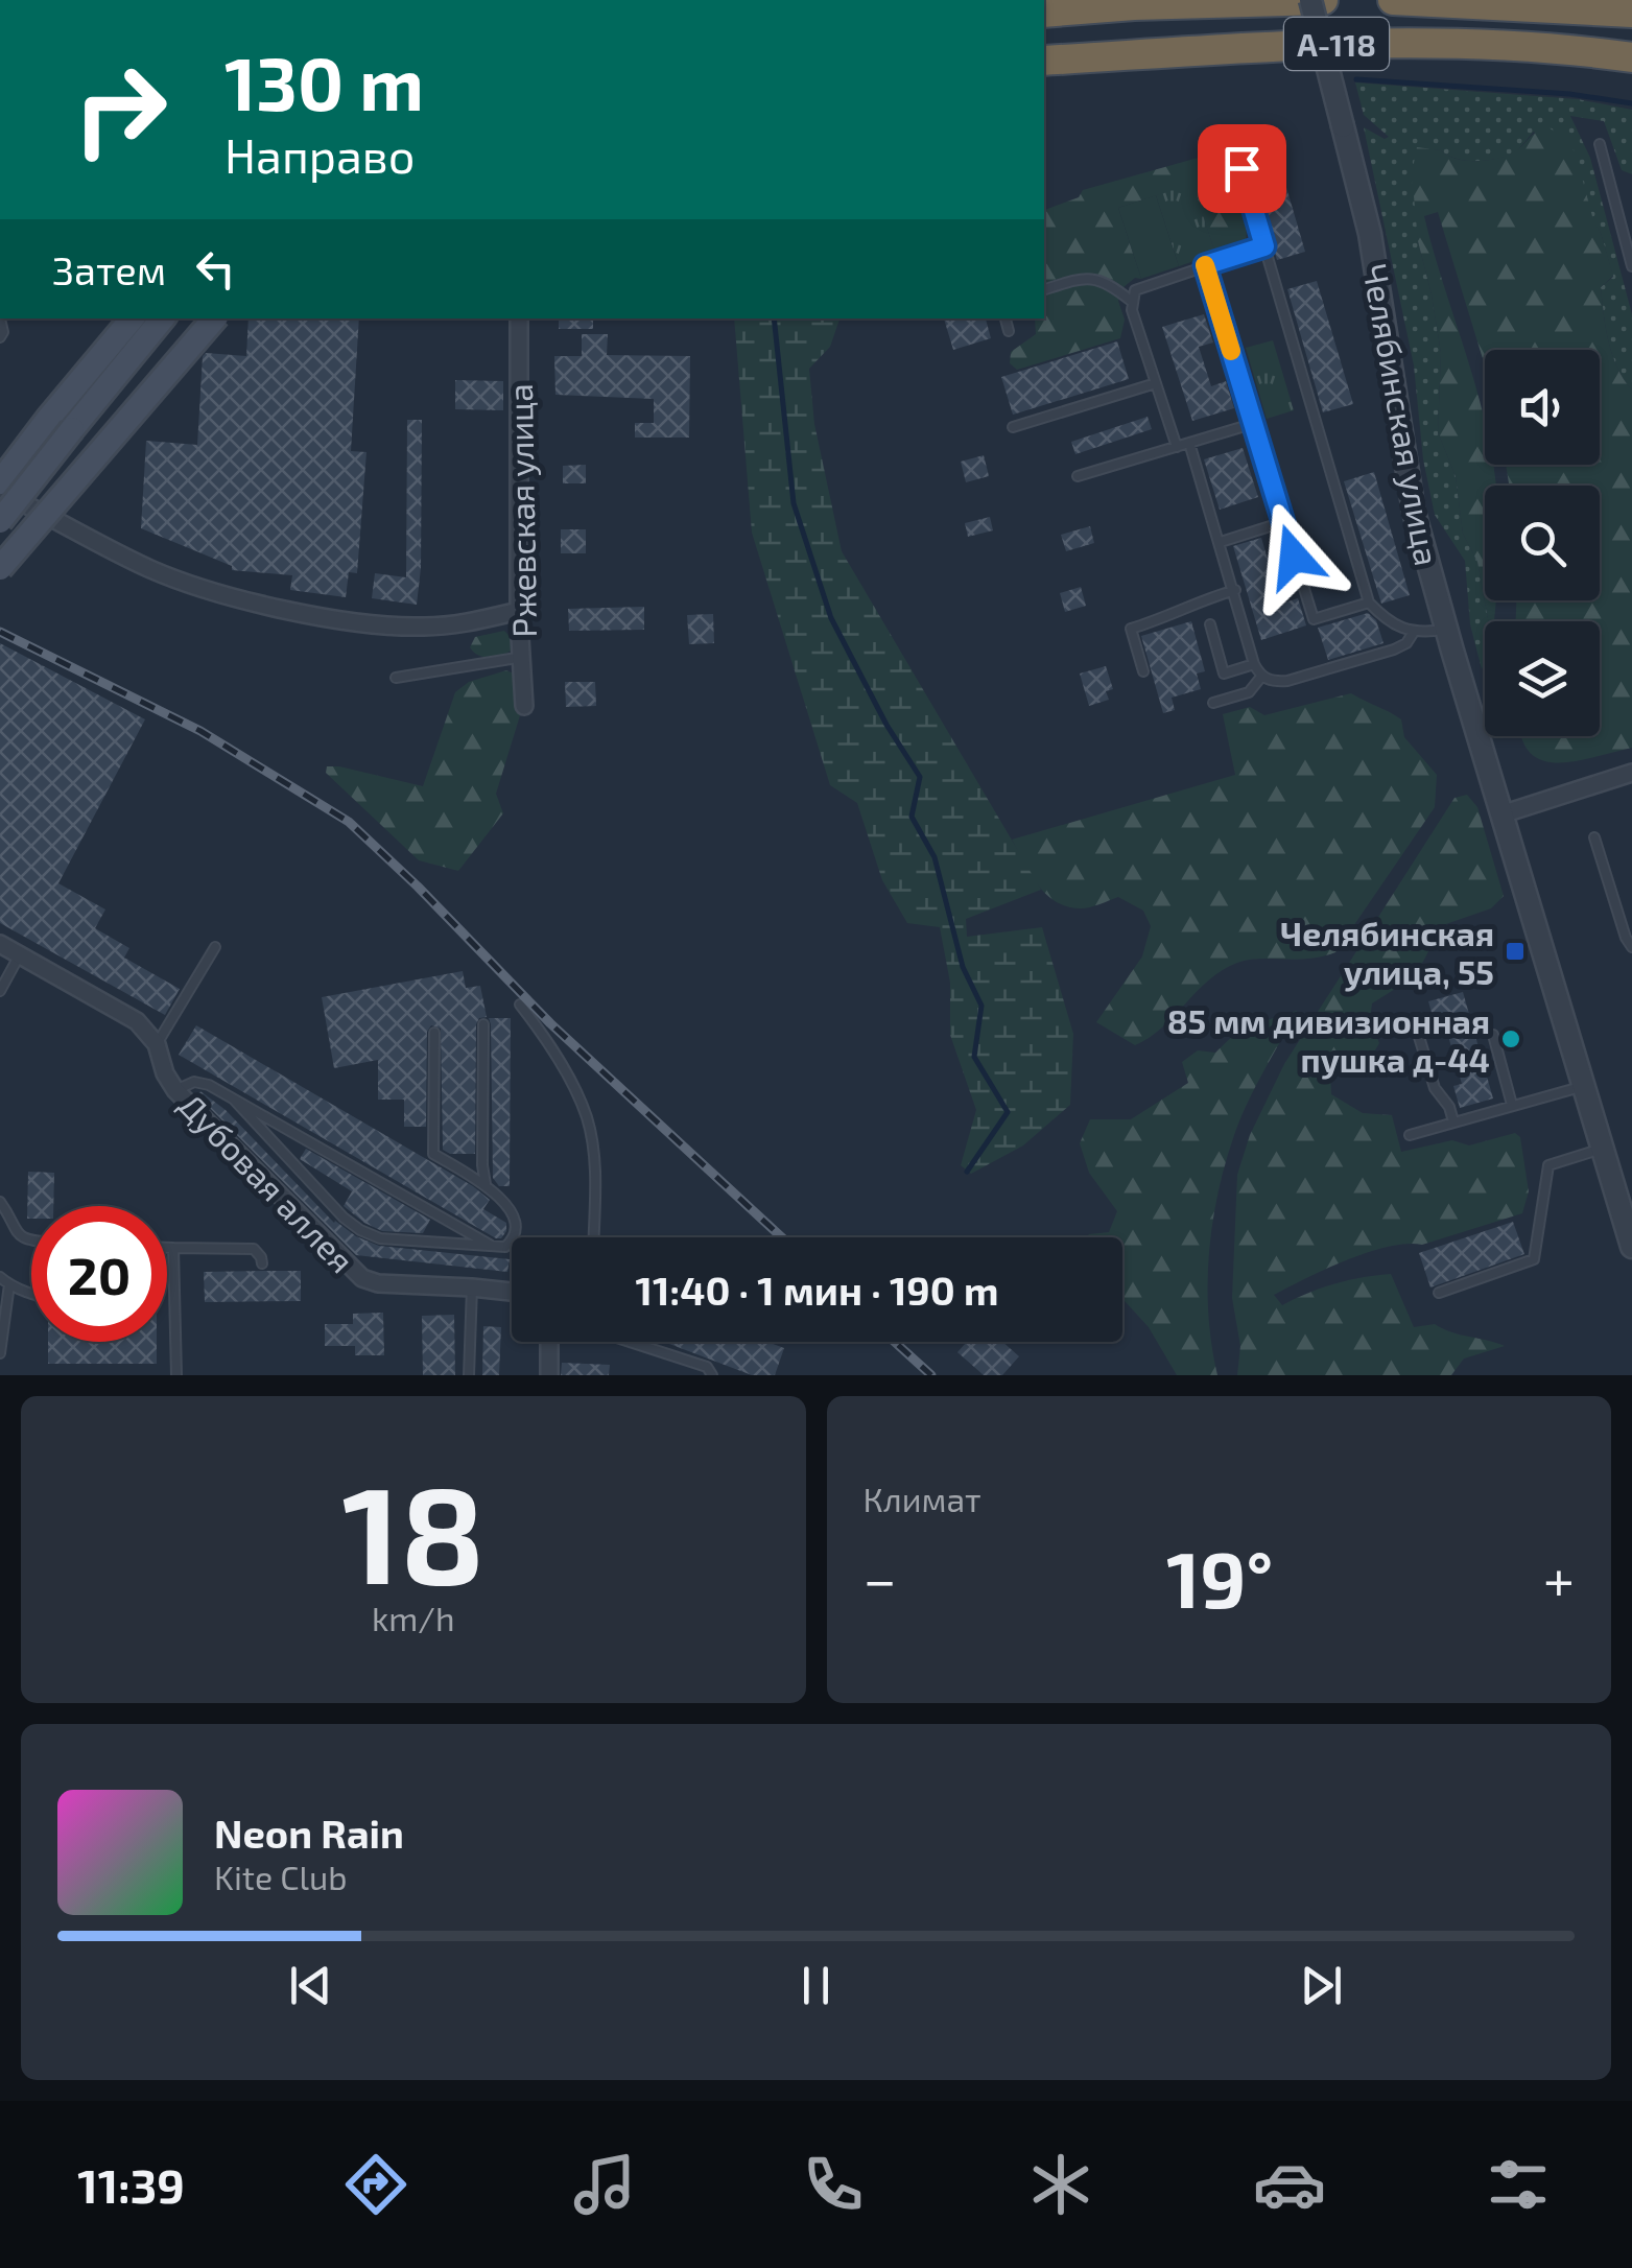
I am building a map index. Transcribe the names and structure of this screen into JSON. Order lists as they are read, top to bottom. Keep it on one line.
{"streets":{"highway":["А-118"],"street":["Челябинская улица","Ржевская улица","Дубовая аллея"]},"places":{"transit":["Челябинская улица, 55"],"other":["85 мм дивизионная пушка д-44"]},"page":{"turn":["130 m","Направо"],"then":"Затем","limit":"20","trip":"11:40 · 1 мин · 190 m","tile":[["18","km/h"],"Климат"],"heat":["−","19°","+"],"song":["Neon Rain","Kite Club"],"tabs":"11:39"}}
